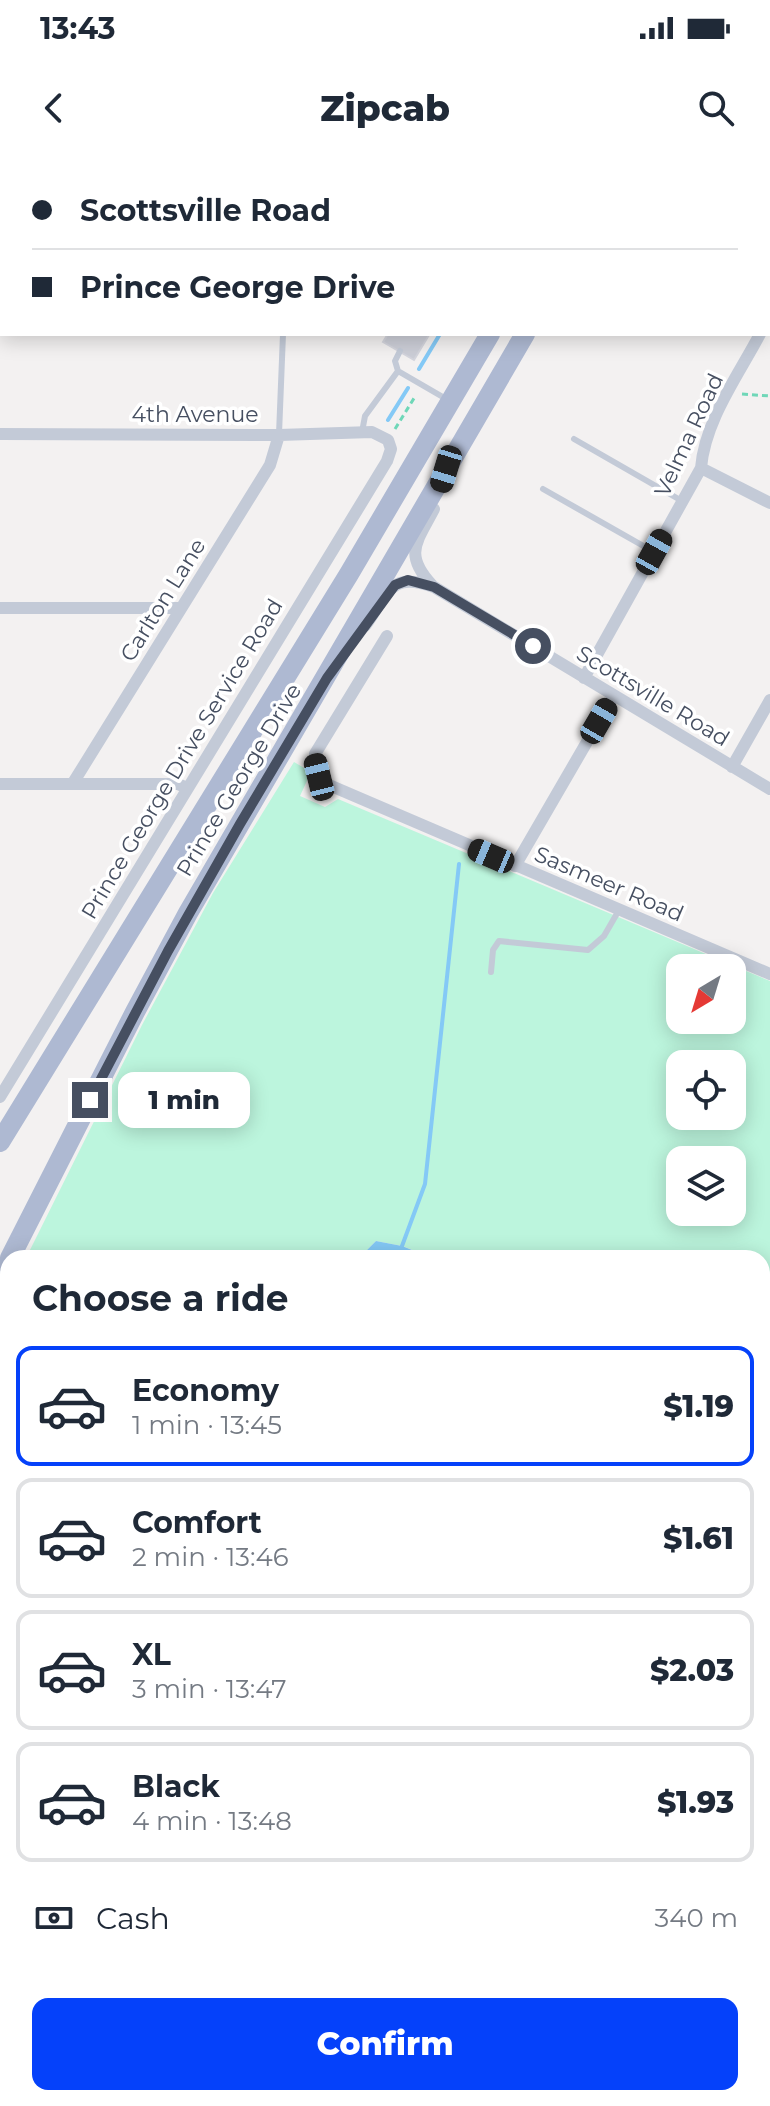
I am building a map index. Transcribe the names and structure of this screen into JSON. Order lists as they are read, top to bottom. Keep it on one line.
{"streets":{"main road":["Prince George Drive"],"street":["4th Avenue","Velma Road","Carlton Lane","Scottsville Road","Prince George Drive Service Road","Sasmeer Road"]},"crossings":[["4th Avenue","Carlton Lane"],["4th Avenue","Prince George Drive Service Road"],["Velma Road","Scottsville Road"],["Scottsville Road","Prince George Drive"]],"north":"bottom left","page":{"status":"13:43","header":"Zipcab","banner":["Scottsville Road","Prince George Drive"],"bubble":"1 min","heading":"Choose a ride","list":[{"name":"Economy","note":"1 min · 13:45","value":"$1.19"},{"name":"Comfort","note":"2 min · 13:46","value":"$1.61"},{"name":"XL","note":"3 min · 13:47","value":"$2.03"},{"name":"Black","note":"4 min · 13:48","value":"$1.93"}],"pay":["Cash","340 m"],"buttons":"Confirm"}}
